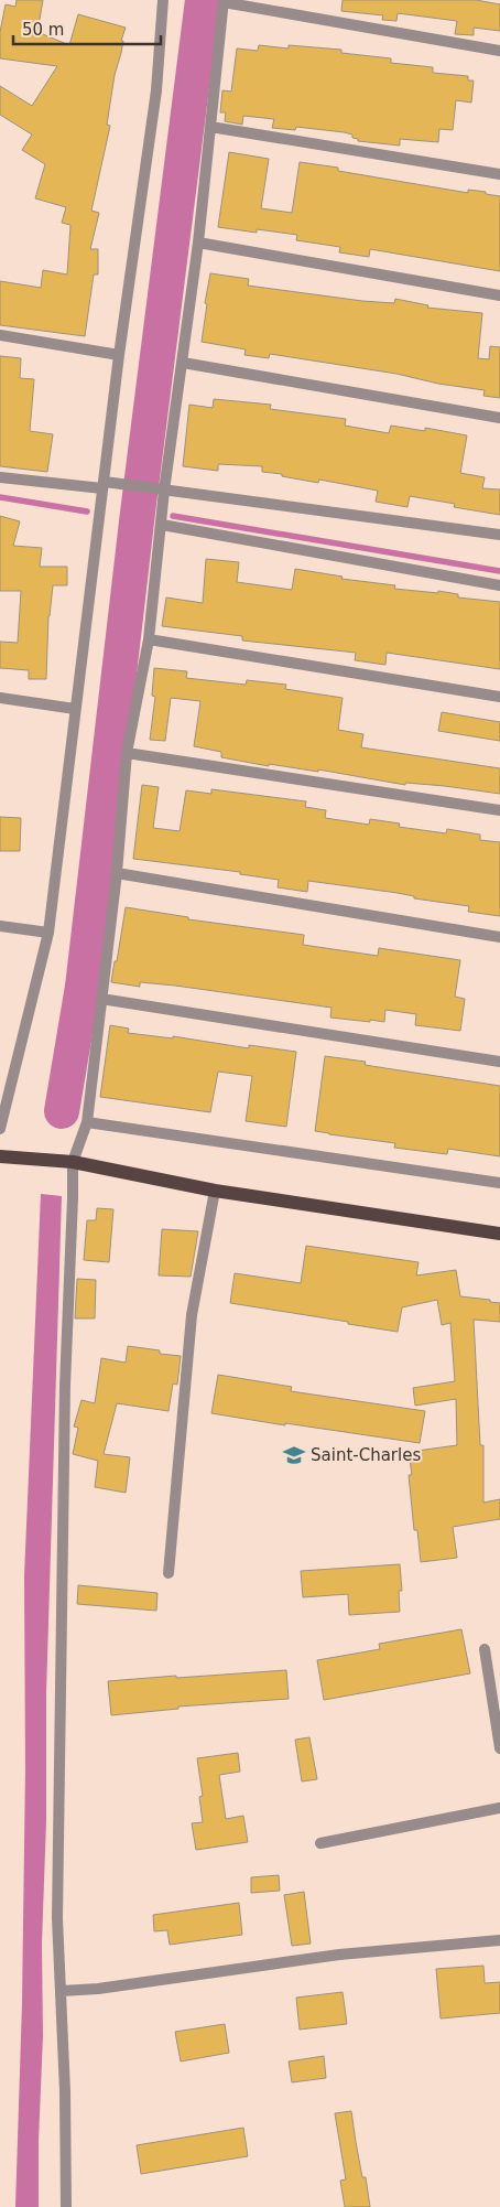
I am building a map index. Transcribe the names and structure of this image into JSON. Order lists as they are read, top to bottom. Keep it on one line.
{"places":{"school or university":["Saint-Charles"]},"scale_bar":"50 m"}
